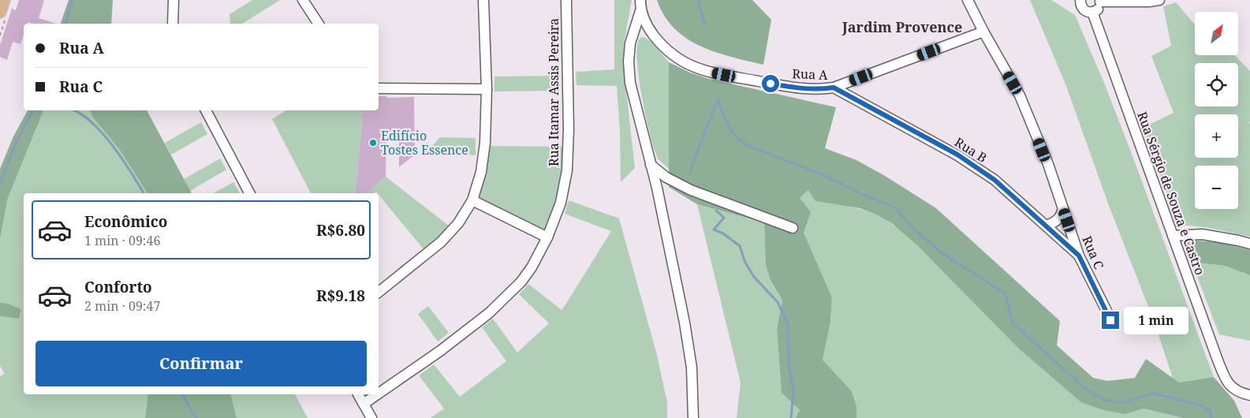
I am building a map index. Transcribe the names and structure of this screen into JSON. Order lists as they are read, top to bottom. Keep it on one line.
{"streets":{"street":["Rua A","Rua Itamar Assis Pereira","Rua B","Rua Sérgio de Souza e Castro","Rua C"]},"crossings":[["Rua A","Rua B"],["Rua A","Rua C"],["Rua B","Rua C"]],"districts":["Jardim Provence"],"places":["Edifício Tostes Essence"],"north":"top right","page":{"map_buttons":["+","−"],"banner":["Rua A","Rua C"],"list":[{"name":"Econômico","note":"1 min · 09:46","value":"R$6.80"},{"name":"Conforto","note":"2 min · 09:47","value":"R$9.18"}],"bubble":"1 min","buttons":"Confirmar"}}
